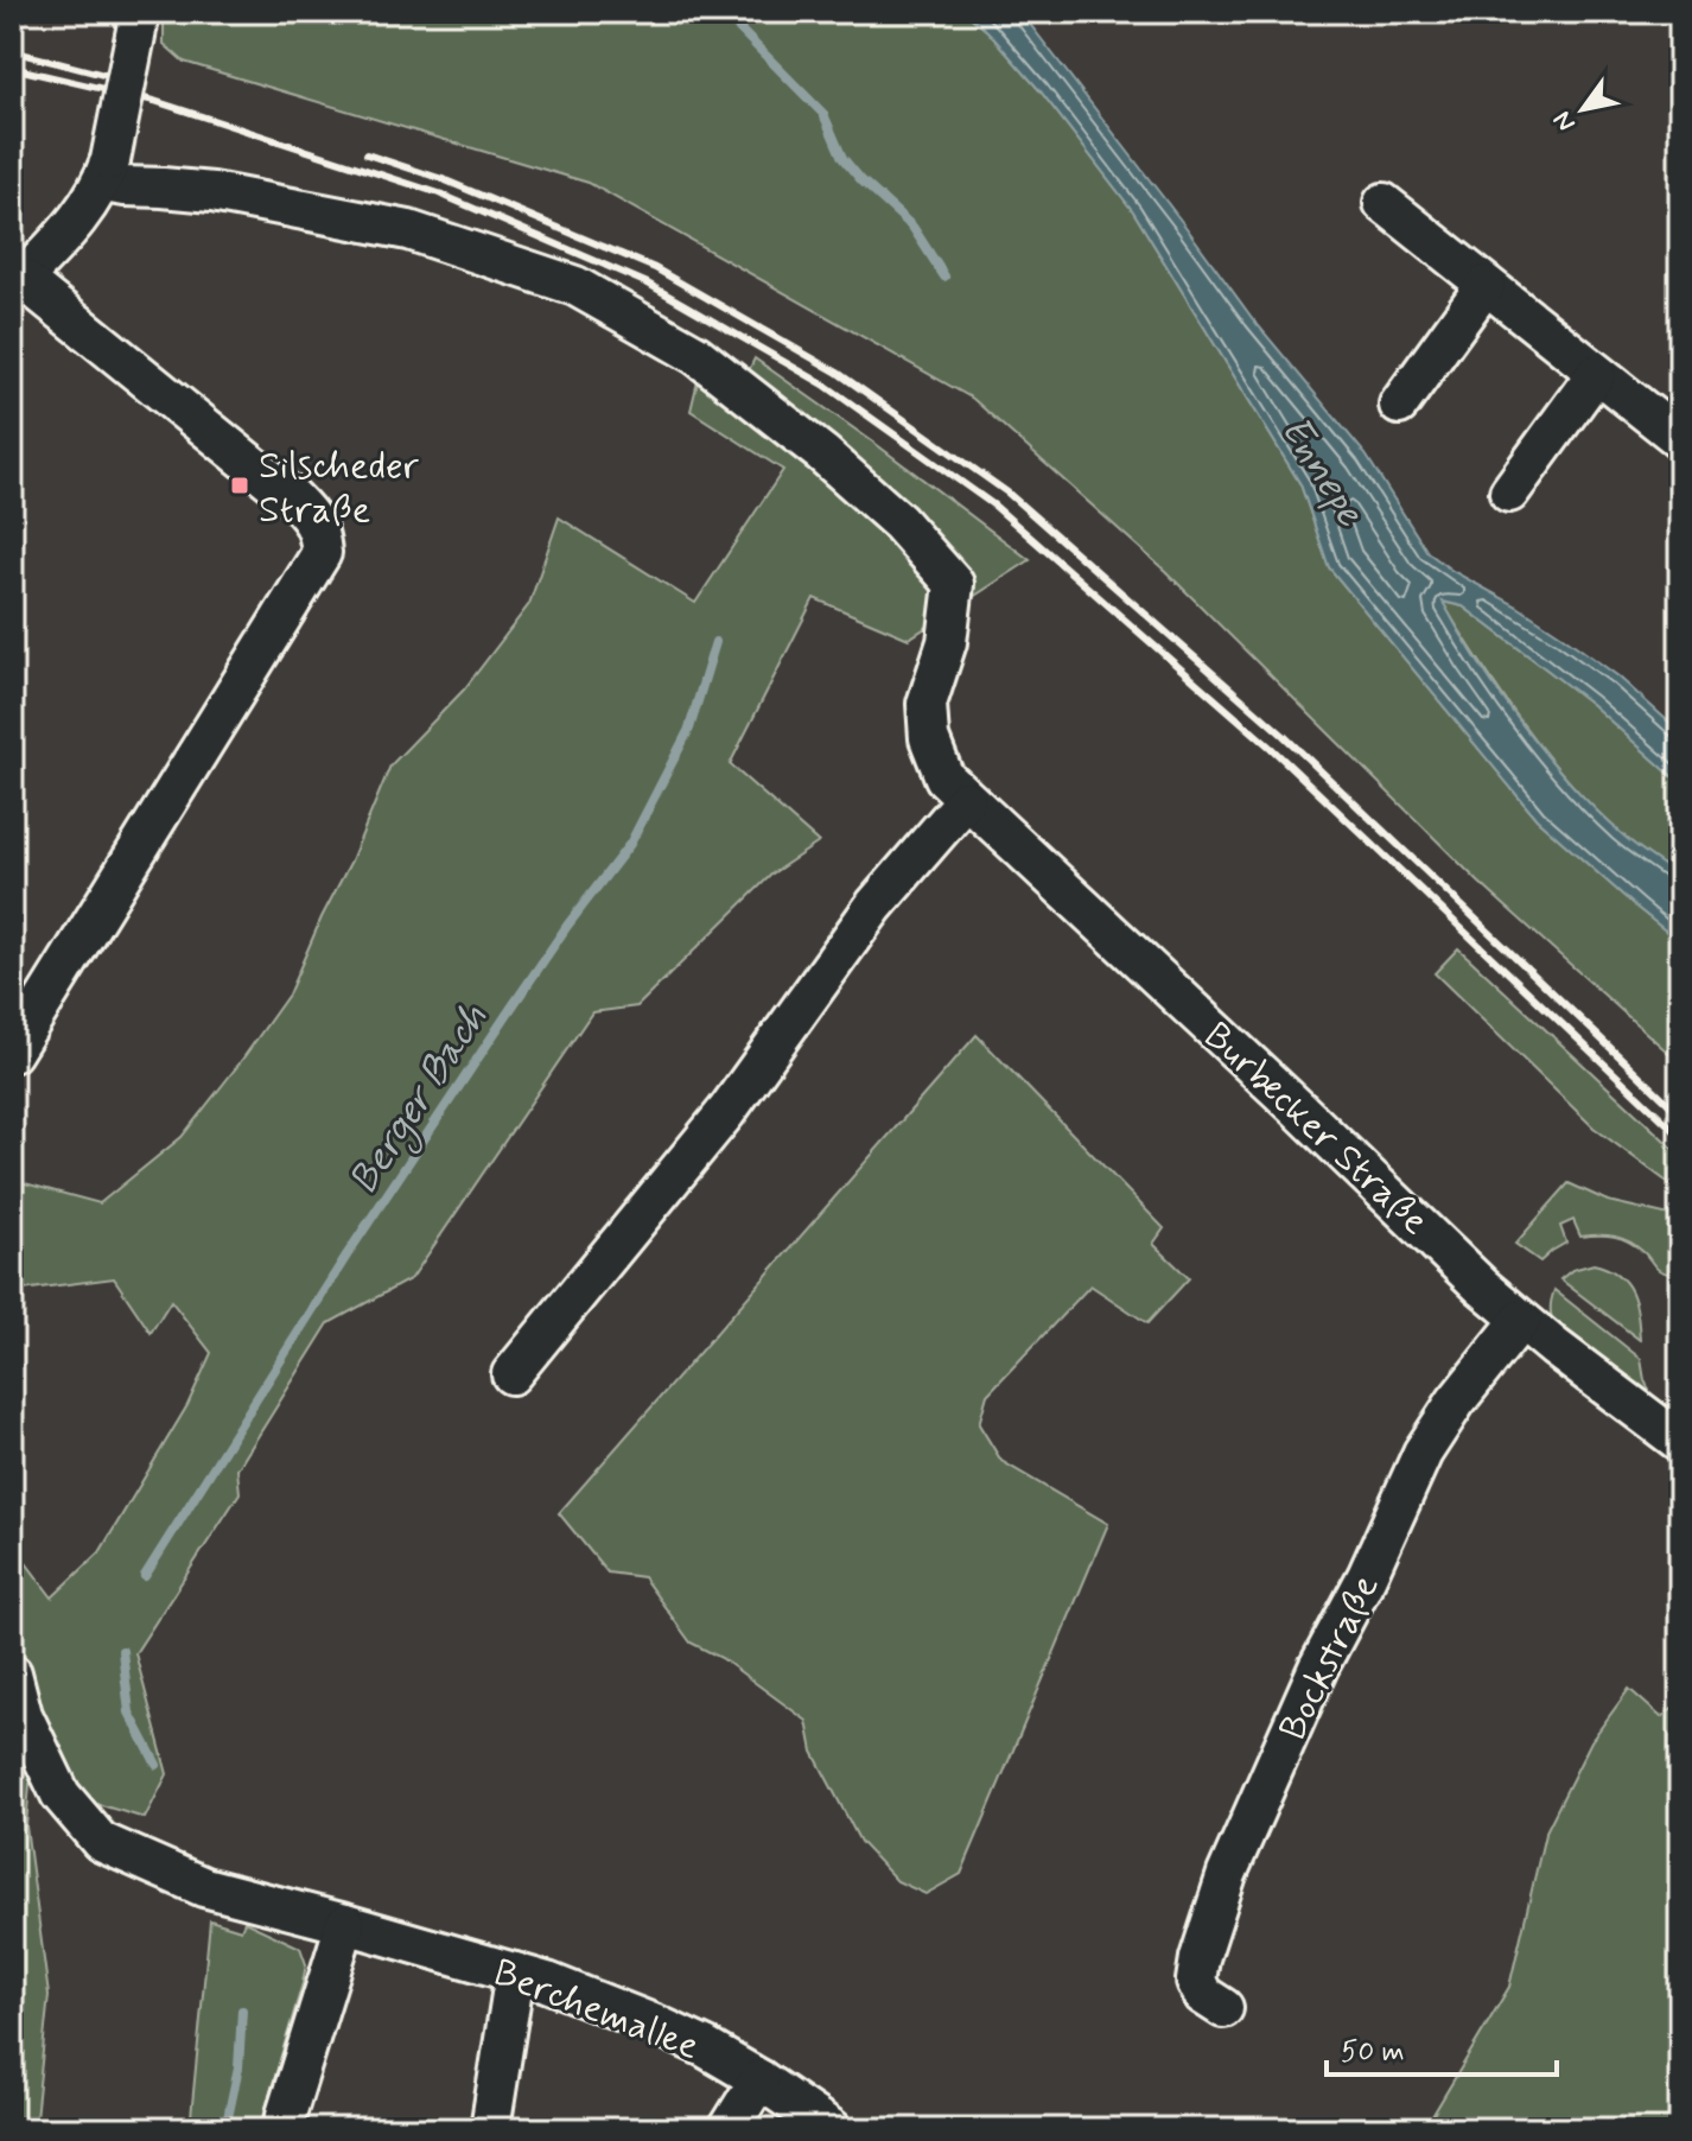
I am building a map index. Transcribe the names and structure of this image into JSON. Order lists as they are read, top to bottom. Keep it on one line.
{"streets":{"street":["Burbecker Straße","Bockstraße","Berchemallee"]},"crossings":[["Burbecker Straße","Bockstraße"]],"water":["Ennepe","Berger Bach"],"places":{"transit":["Silscheder Straße"]},"scale_bar":"50 m","north":"bottom left"}
